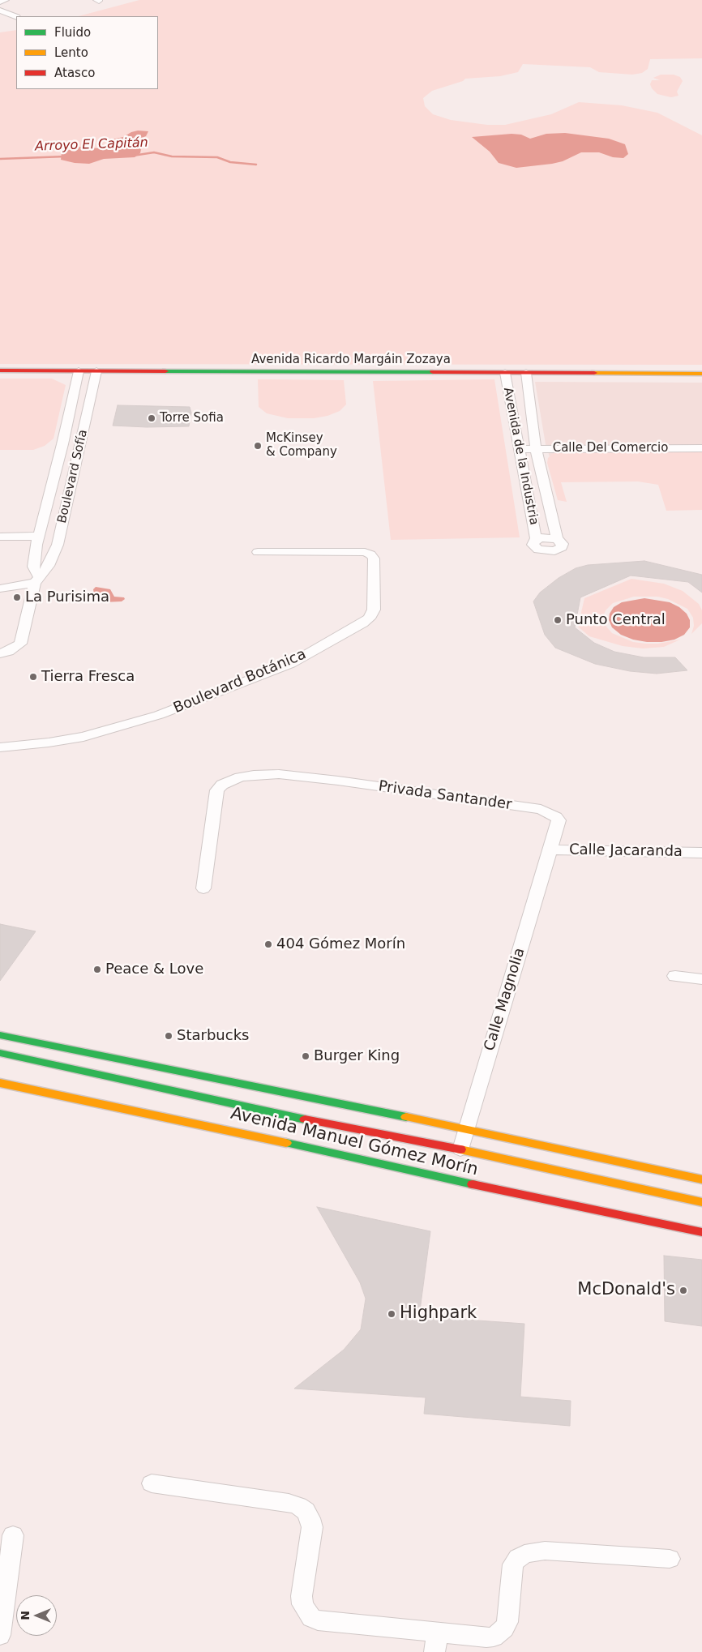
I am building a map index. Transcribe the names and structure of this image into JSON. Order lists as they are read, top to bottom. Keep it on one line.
{"streets":{"street":["Avenida Ricardo Margáin Zozaya","Calle Del Comercio","Avenida de la Industria","Boulevard Sofía","Boulevard Botánica","Privada Santander","Calle Jacaranda","Calle Magnolia","Avenida Manuel Gómez Morín"]},"crossings":[["Avenida Ricardo Margáin Zozaya","Avenida de la Industria"],["Avenida Ricardo Margáin Zozaya","Boulevard Sofía"],["Calle Del Comercio","Avenida de la Industria"],["Privada Santander","Calle Jacaranda"],["Privada Santander","Calle Magnolia"],["Calle Jacaranda","Calle Magnolia"],["Calle Magnolia","Avenida Manuel Gómez Morín"]],"water":["Arroyo El Capitán"],"places":["Torre Sofia","McKinsey & Company","La Purisima","Punto Central","Tierra Fresca","404 Gómez Morín","Peace & Love","Starbucks","Burger King","McDonald's","Highpark"],"legend":["Fluido","Lento","Atasco"],"north":"left"}
